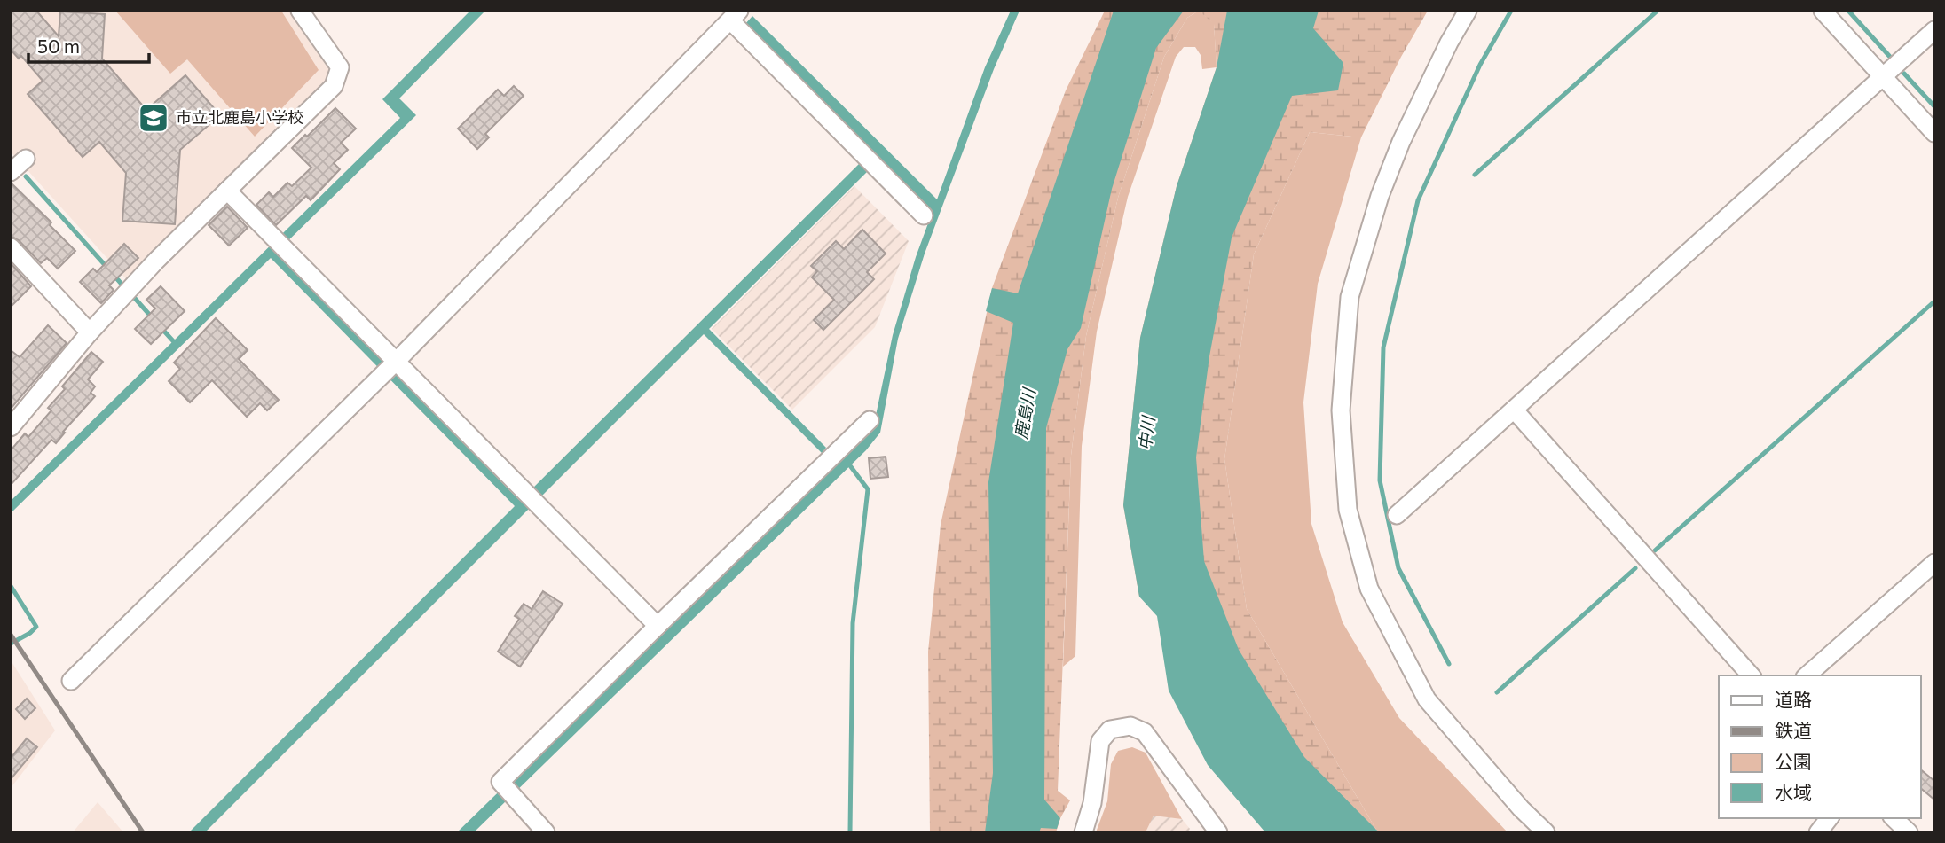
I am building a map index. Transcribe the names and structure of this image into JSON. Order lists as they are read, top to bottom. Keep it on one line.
{"water":["鹿島川","中川"],"places":{"school or university":["市立北鹿島小学校"]},"legend":["道路","鉄道","公園","水域"],"scale_bar":"50 m"}
